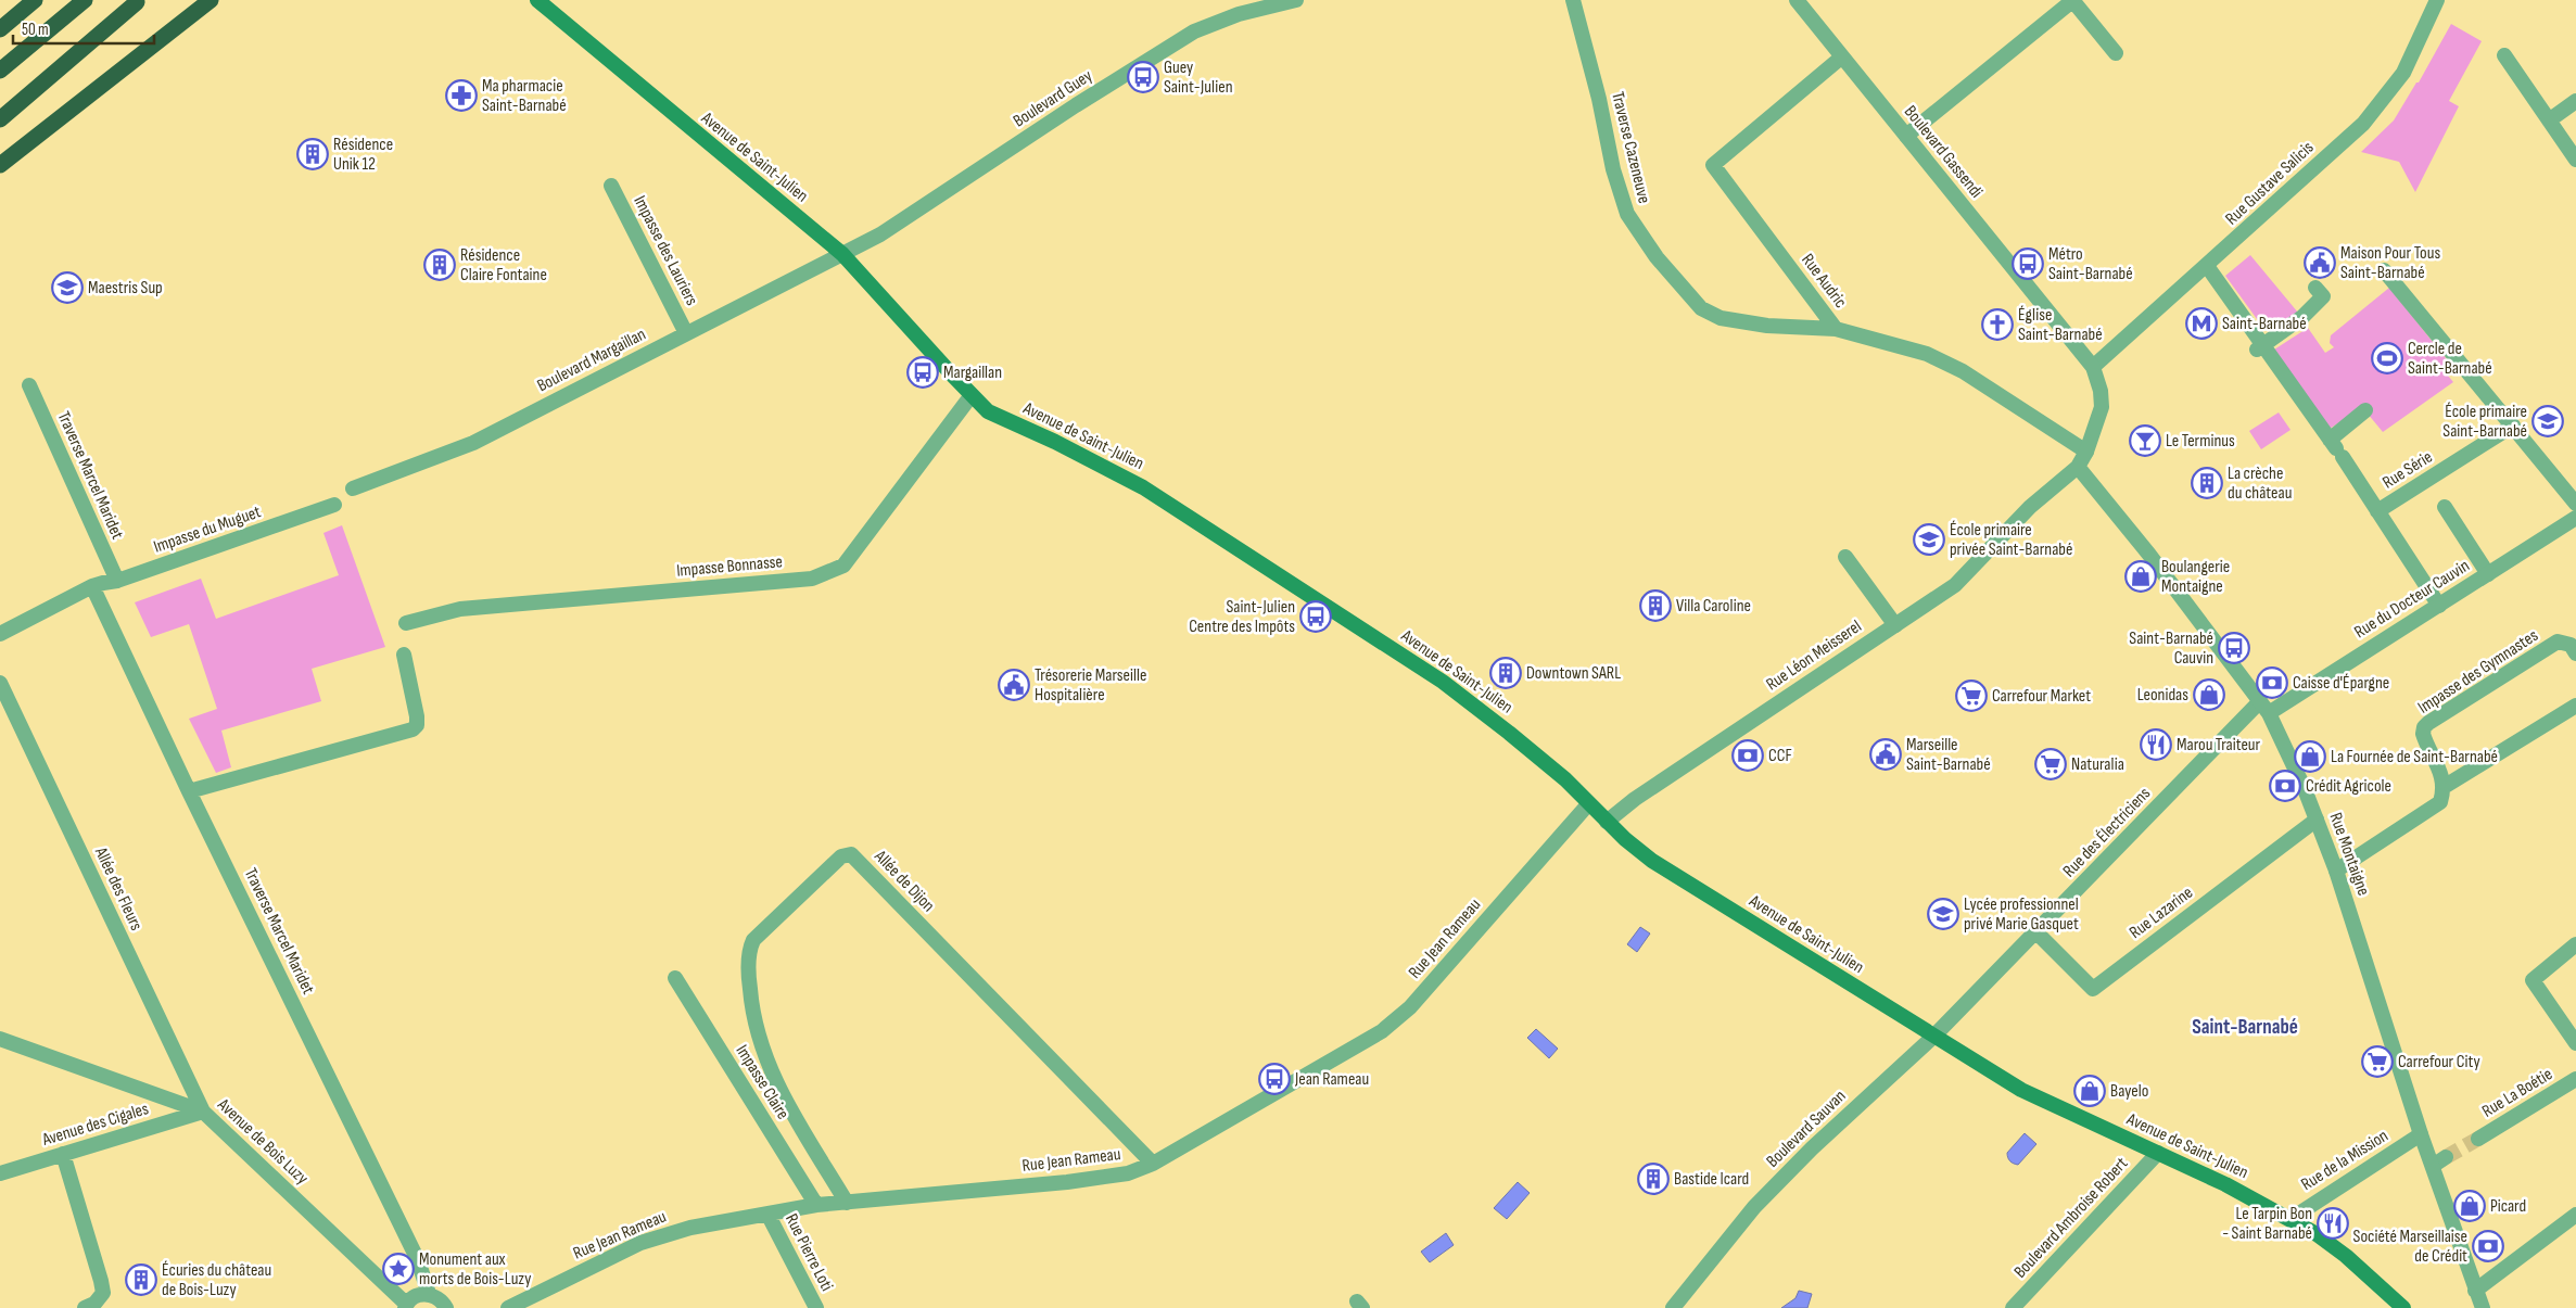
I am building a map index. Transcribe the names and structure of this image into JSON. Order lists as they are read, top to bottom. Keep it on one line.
{"streets":{"main road":["Avenue de Saint-Julien"],"street":["Boulevard Guey","Traverse Cazeneuve","Boulevard Gassendi","Rue Gustave Salicis","Impasse des Lauriers","Rue Audric","Boulevard Margaillan","Rue Série","Traverse Marcel Maridet","Impasse du Muguet","Impasse Bonnasse","Rue du Docteur Cauvin","Rue Léon Meisserel","Impasse des Gymnastes","Rue des Électriciens","Rue Montaigne","Allée de Dijon","Allée des Fleurs","Rue Lazarine","Rue Jean Rameau","Impasse Claire","Rue La Boétie","Avenue des Cigales","Boulevard Sauvan","Avenue de Bois Luzy","Rue de la Mission","Boulevard Ambroise Robert","Rue Pierre Loti"]},"crossings":[["Boulevard Guey","Avenue de Saint-Julien"],["Boulevard Guey","Boulevard Margaillan"],["Traverse Cazeneuve","Rue Audric"],["Boulevard Gassendi","Rue Gustave Salicis"],["Boulevard Gassendi","Rue Audric"],["Avenue de Saint-Julien","Boulevard Margaillan"],["Avenue de Saint-Julien","Impasse Bonnasse"],["Avenue de Saint-Julien","Rue Léon Meisserel"],["Avenue de Saint-Julien","Rue des Électriciens"],["Avenue de Saint-Julien","Rue Jean Rameau"],["Avenue de Saint-Julien","Boulevard Sauvan"],["Avenue de Saint-Julien","Rue de la Mission"],["Avenue de Saint-Julien","Boulevard Ambroise Robert"],["Rue Gustave Salicis","Rue Série"],["Impasse des Lauriers","Boulevard Margaillan"],["Rue Série","Rue du Docteur Cauvin"],["Traverse Marcel Maridet","Impasse du Muguet"],["Rue du Docteur Cauvin","Rue des Électriciens"],["Rue du Docteur Cauvin","Rue Montaigne"],["Rue Léon Meisserel","Rue Montaigne"],["Rue des Électriciens","Rue Montaigne"],["Rue des Électriciens","Rue Lazarine"],["Rue des Électriciens","Boulevard Sauvan"],["Rue Montaigne","Rue Lazarine"],["Rue Montaigne","Rue de la Mission"],["Allée de Dijon","Rue Jean Rameau"],["Allée des Fleurs","Avenue des Cigales"],["Allée des Fleurs","Avenue de Bois Luzy"],["Rue Jean Rameau","Impasse Claire"],["Rue Jean Rameau","Rue Pierre Loti"],["Avenue des Cigales","Avenue de Bois Luzy"]],"districts":["Saint-Barnabé"],"places":{"bus stop":["Guey Saint-Julien","Métro Saint-Barnabé","Margaillan","Saint-Julien Centre des Impôts","Saint-Barnabé Cauvin","Jean Rameau"],"pharmacy":["Ma pharmacie Saint-Barnabé"],"building":["Résidence Unik 12","Résidence Claire Fontaine","La crèche du château","Villa Caroline","Downtown SARL","Bastide Icard","Écuries du château de Bois-Luzy"],"public building":["Maison Pour Tous Saint-Barnabé","Trésorerie Marseille Hospitalière","Marseille Saint-Barnabé"],"school or university":["Maestris Sup","École primaire Saint-Barnabé","École primaire privée Saint-Barnabé","Lycée professionnel privé Marie Gasquet"],"metro station":["Saint-Barnabé"],"church":["Église Saint-Barnabé"],"sports":["Cercle de Saint-Barnabé"],"bar":["Le Terminus"],"shop":["Boulangerie Montaigne","Leonidas","La Fournée de Saint-Barnabé","Bayelo","Picard"],"bank":["Caisse d'Épargne","CCF","Crédit Agricole","Société Marseillaise de Crédit"],"supermarket":["Carrefour Market","Naturalia","Carrefour City"],"restaurant":["Marou Traiteur","Le Tarpin Bon - Saint Barnabé"],"place":["Monument aux morts de Bois-Luzy"]},"scale_bar":"50 m"}
